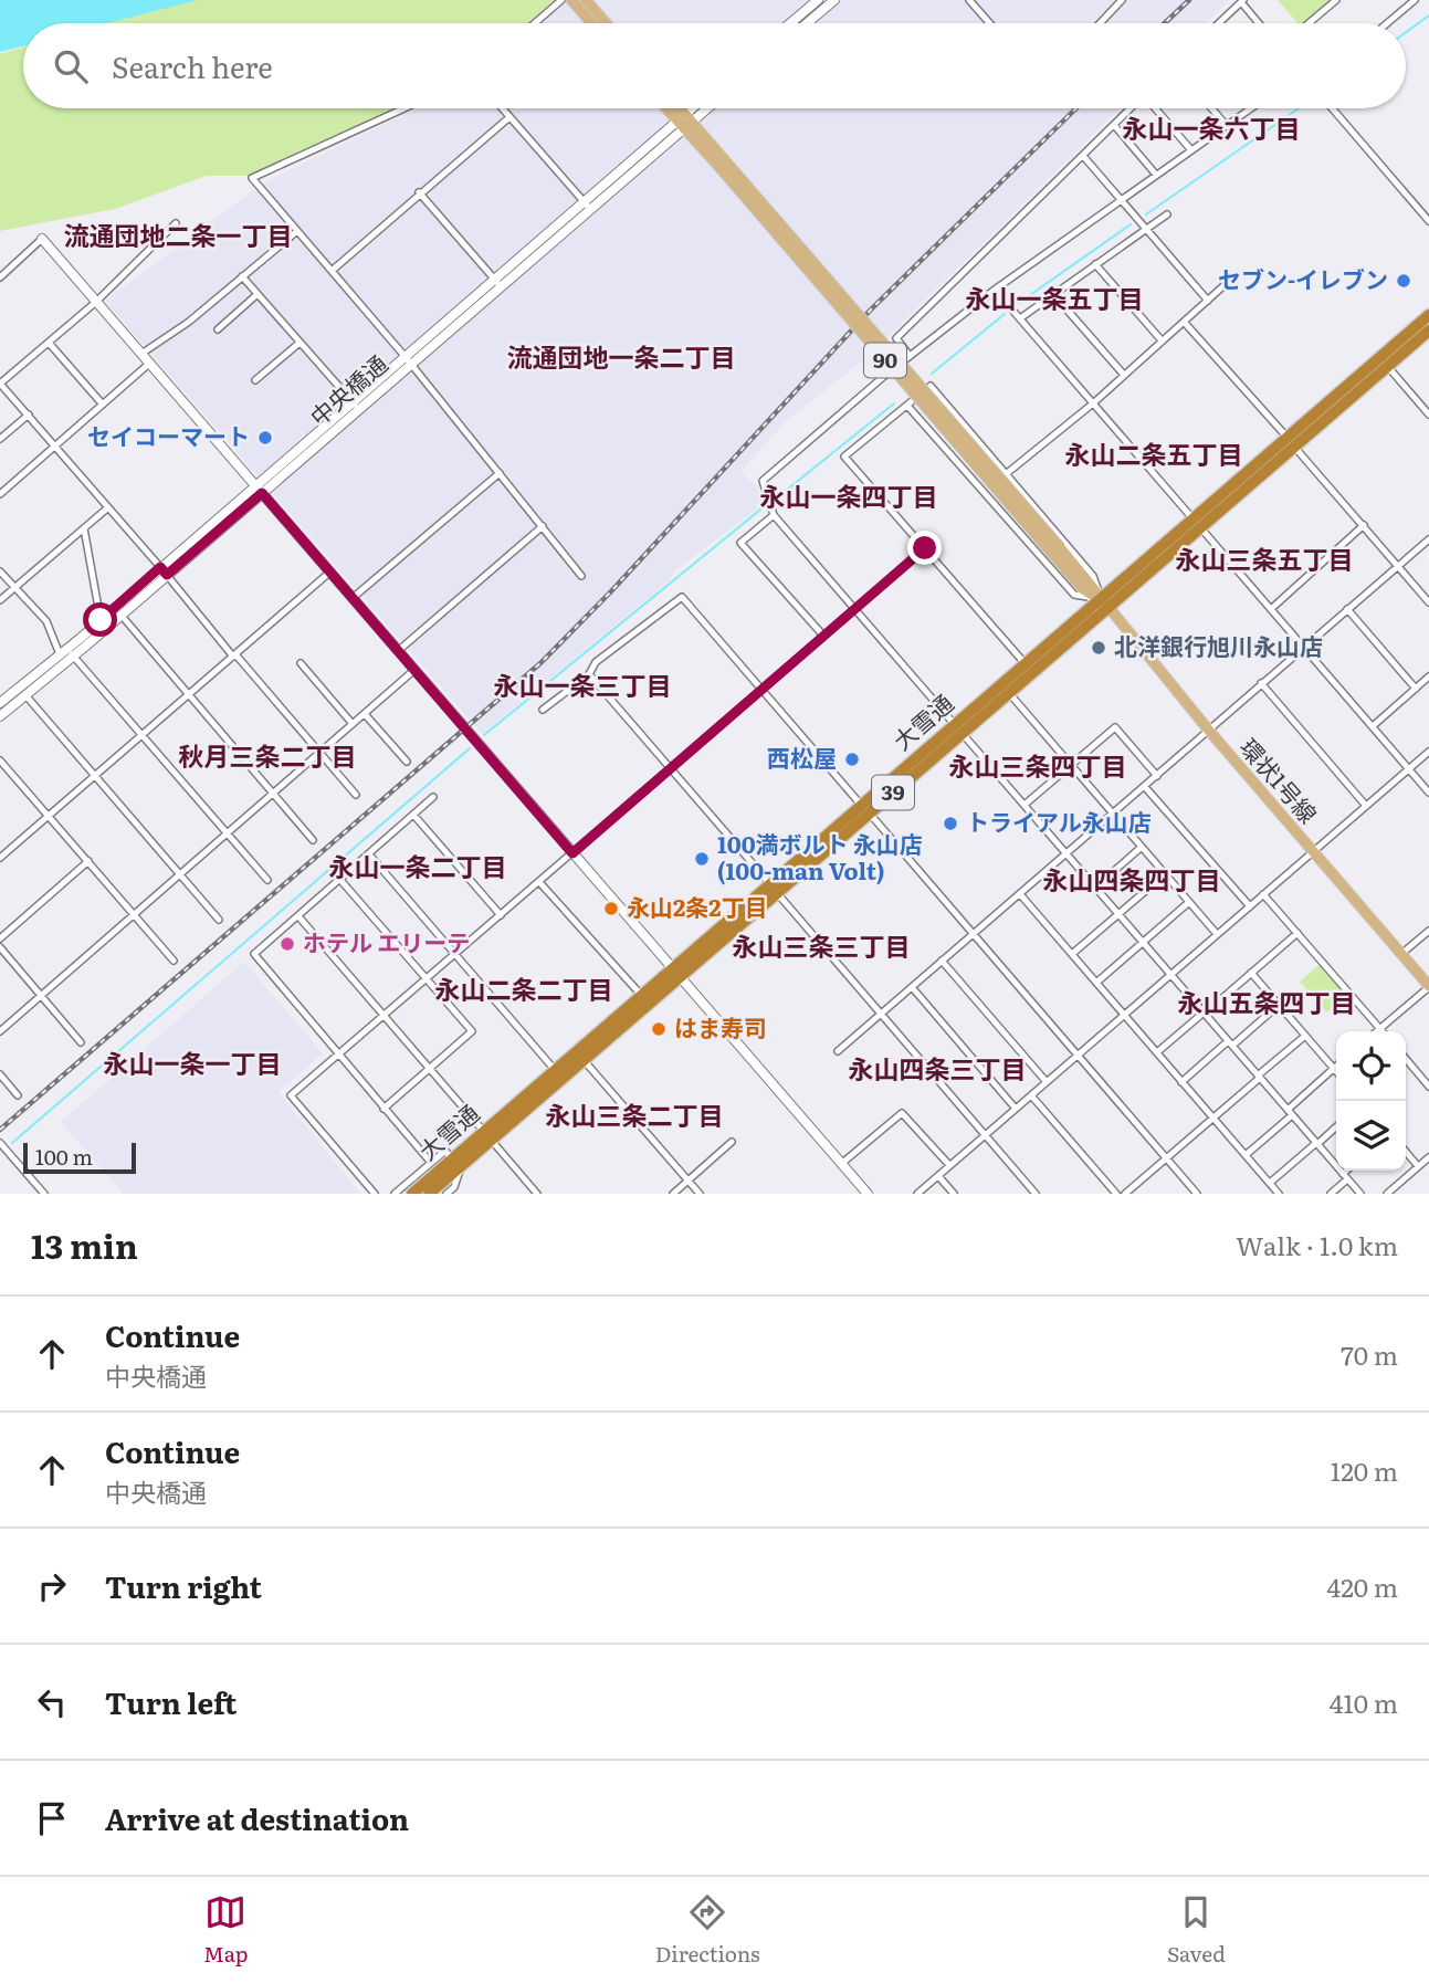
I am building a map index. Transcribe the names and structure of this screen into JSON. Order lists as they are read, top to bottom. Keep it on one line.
{"streets":{"highway":["大雪通","39"],"main road":["90","環状1号線"],"street":["中央橋通"]},"crossings":[["90","中央橋通"],["90","環状1号線"],["中央橋通","環状1号線"],["大雪通","環状1号線"]],"districts":["永山一条六丁目","流通団地二条一丁目","永山一条五丁目","流通団地一条二丁目","永山二条五丁目","永山一条四丁目","永山三条五丁目","永山一条三丁目","秋月三条二丁目","永山三条四丁目","永山一条二丁目","永山四条四丁目","永山三条三丁目","永山二条二丁目","永山五条四丁目","永山一条一丁目","永山四条三丁目","永山三条二丁目"],"places":["セブン-イレブン","セイコーマート","北洋銀行旭川永山店","西松屋","トライアル永山店","100満ボルト 永山店 (100-man Volt)","永山2条2丁目","ホテル エリーテ","はま寿司"],"scale_bar":"100 m","page":{"search":"Search here","scale":"100 m","heading":["13 min","Walk · 1.0 km"],"list":[["Continue","中央橋通","70 m"],["Continue","中央橋通","120 m"],["Turn right","420 m"],["Turn left","410 m"],"Arrive at destination"],"nav":["Map","Directions","Saved"]}}
